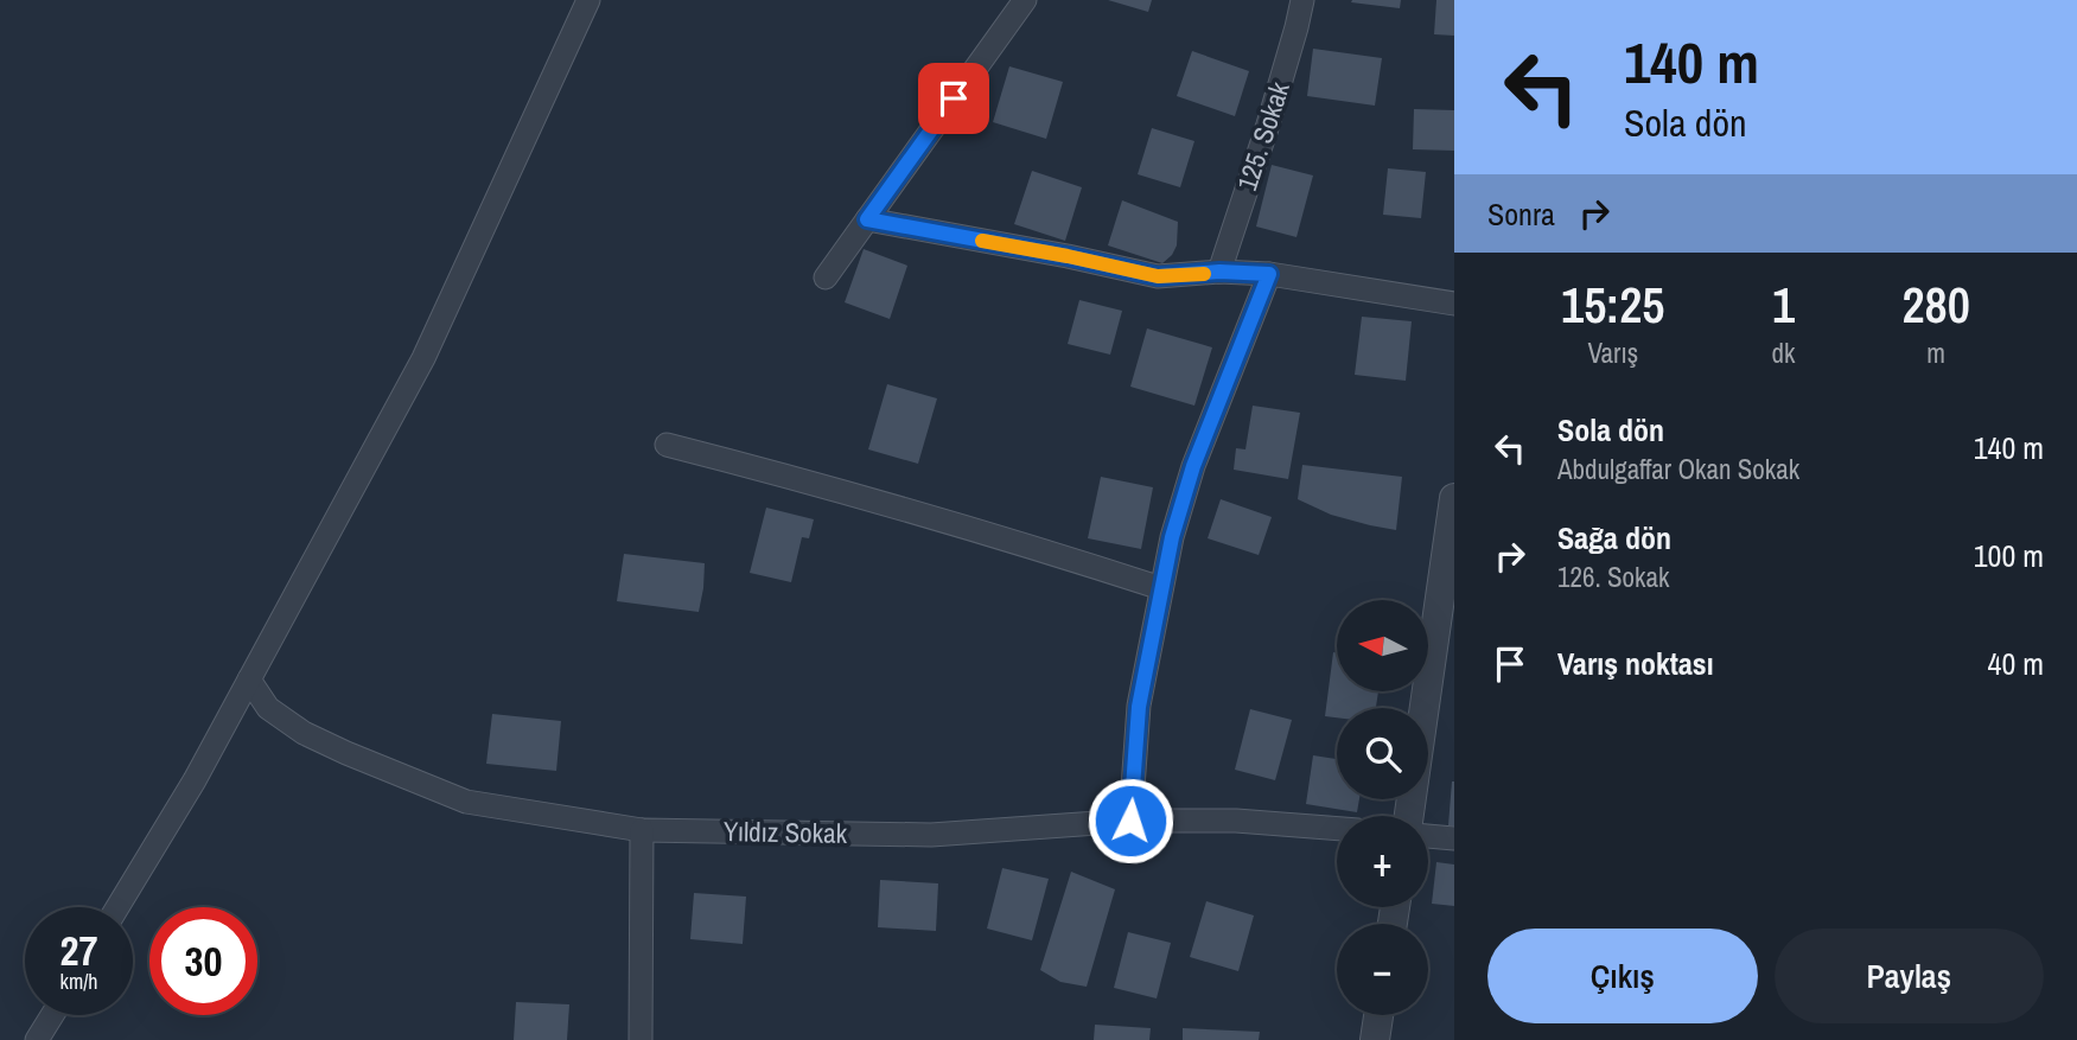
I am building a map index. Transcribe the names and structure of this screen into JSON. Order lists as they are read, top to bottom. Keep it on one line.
{"streets":{"street":["125. Sokak","Yıldız Sokak"]},"north":"left","page":{"turn":["140 m","Sola dön"],"then":"Sonra","eta":["15:25","Varış","1","dk","280","m"],"list":[{"name":"Sola dön","note":"Abdulgaffar Okan Sokak","value":"140 m"},{"name":"Sağa dön","note":"126. Sokak","value":"100 m"},{"name":"Varış noktası","value":"40 m"}],"map_buttons":["+","−"],"speed":"27 km/h","limit":"30","buttons":["Çıkış","Paylaş"]}}
